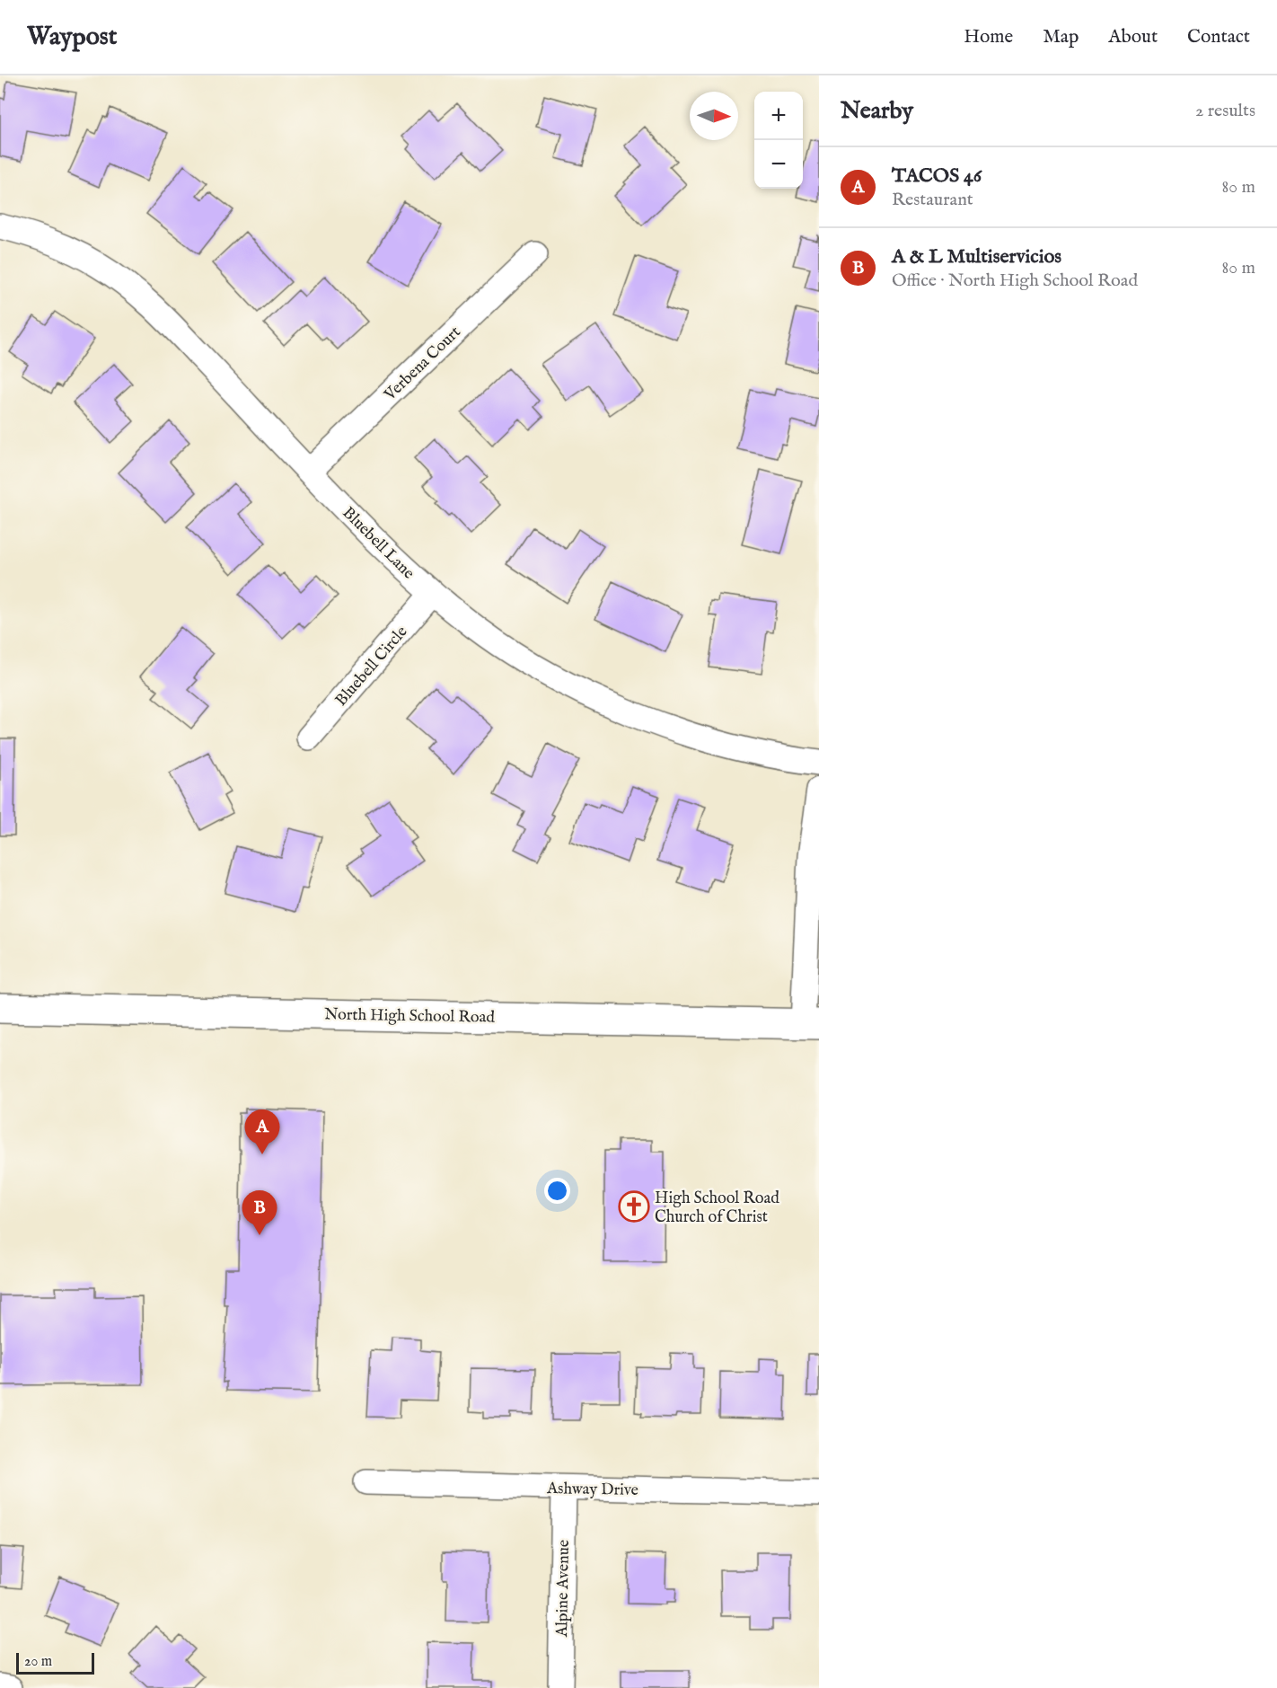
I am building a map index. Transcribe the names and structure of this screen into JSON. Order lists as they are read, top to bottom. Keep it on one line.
{"streets":{"street":["Verbena Court","Bluebell Lane","Bluebell Circle","North High School Road","Ashway Drive","Alpine Avenue"]},"crossings":[["Verbena Court","Bluebell Lane"],["Bluebell Lane","Bluebell Circle"],["Ashway Drive","Alpine Avenue"]],"places":{"church":["High School Road Church of Christ"]},"scale_bar":"20 m","north":"right","page":{"header":"Waypost","nav":["Home","Map","About","Contact"],"heading":["Nearby","2 results"],"map_buttons":["+","−"],"list":[{"mark":"A","name":"TACOS 46","note":"Restaurant","value":"80 m"},{"mark":"B","name":"A & L Multiservicios","note":"Office · North High School Road","value":"80 m"}],"pins":["A","B"],"scale":"20 m"}}
